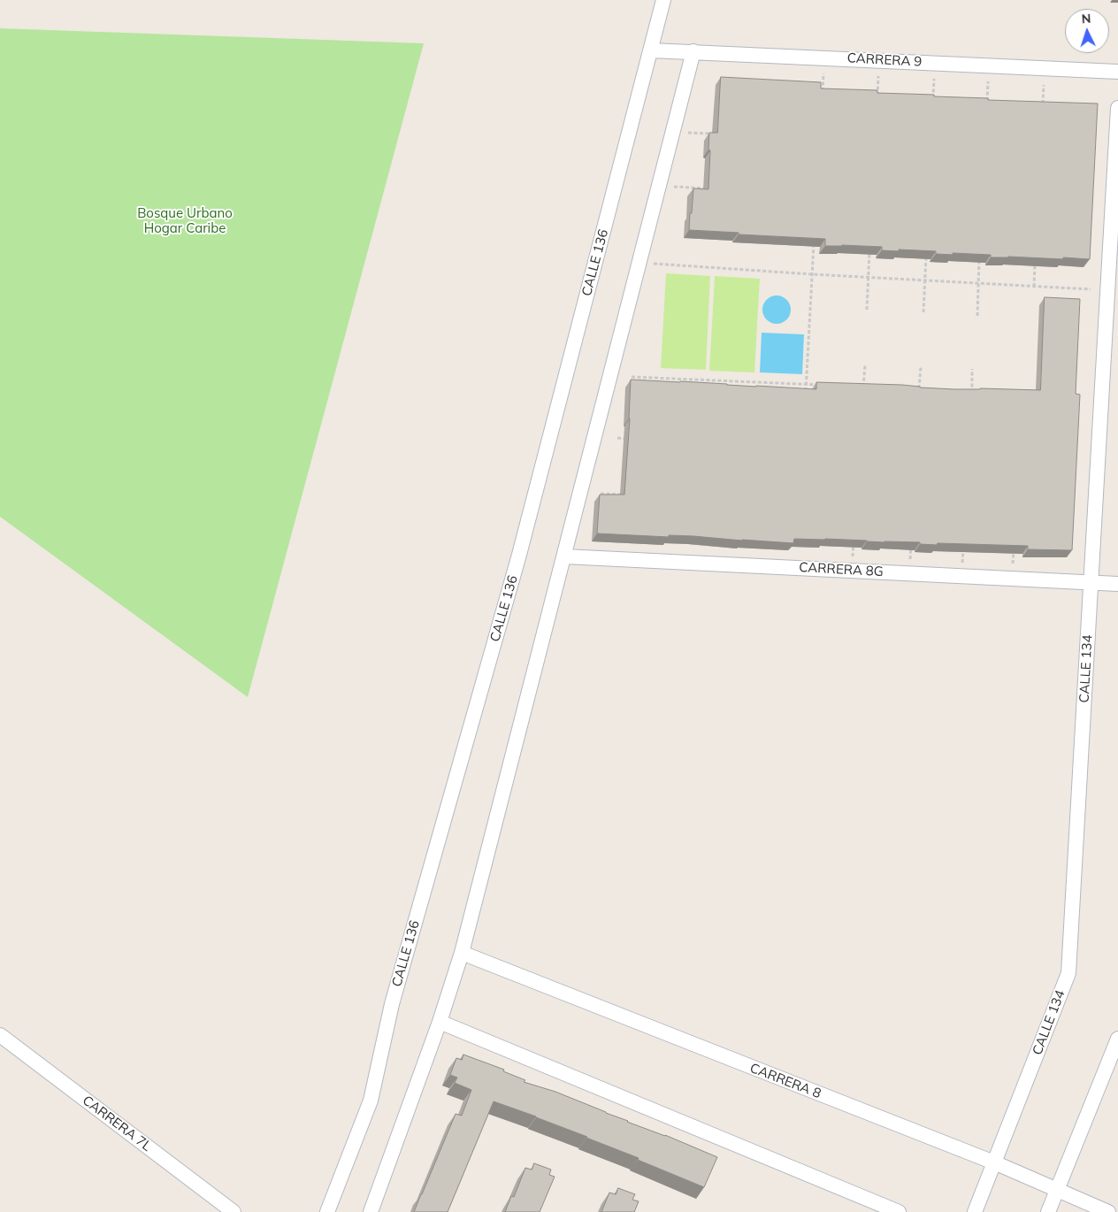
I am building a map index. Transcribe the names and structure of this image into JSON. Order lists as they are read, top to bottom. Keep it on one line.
{"streets":{"street":["CARRERA 9","CALLE 136","CARRERA 8G","CALLE 134","CARRERA 8","CARRERA 7L"]},"crossings":[["CARRERA 9","CALLE 136"],["CARRERA 8G","CALLE 134"],["CALLE 134","CARRERA 8"]],"parks":["Bosque Urbano Hogar Caribe"],"north":"top"}
